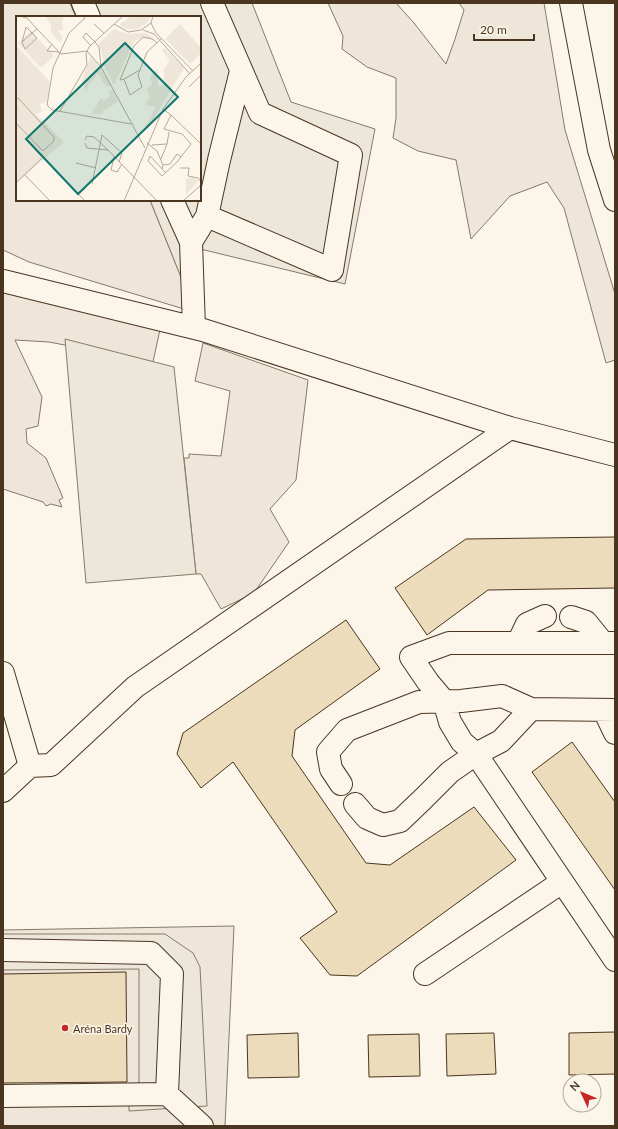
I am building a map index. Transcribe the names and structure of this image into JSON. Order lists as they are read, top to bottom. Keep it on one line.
{"places":["Aréna Bardy"],"scale_bar":"20 m","north":"top left"}
